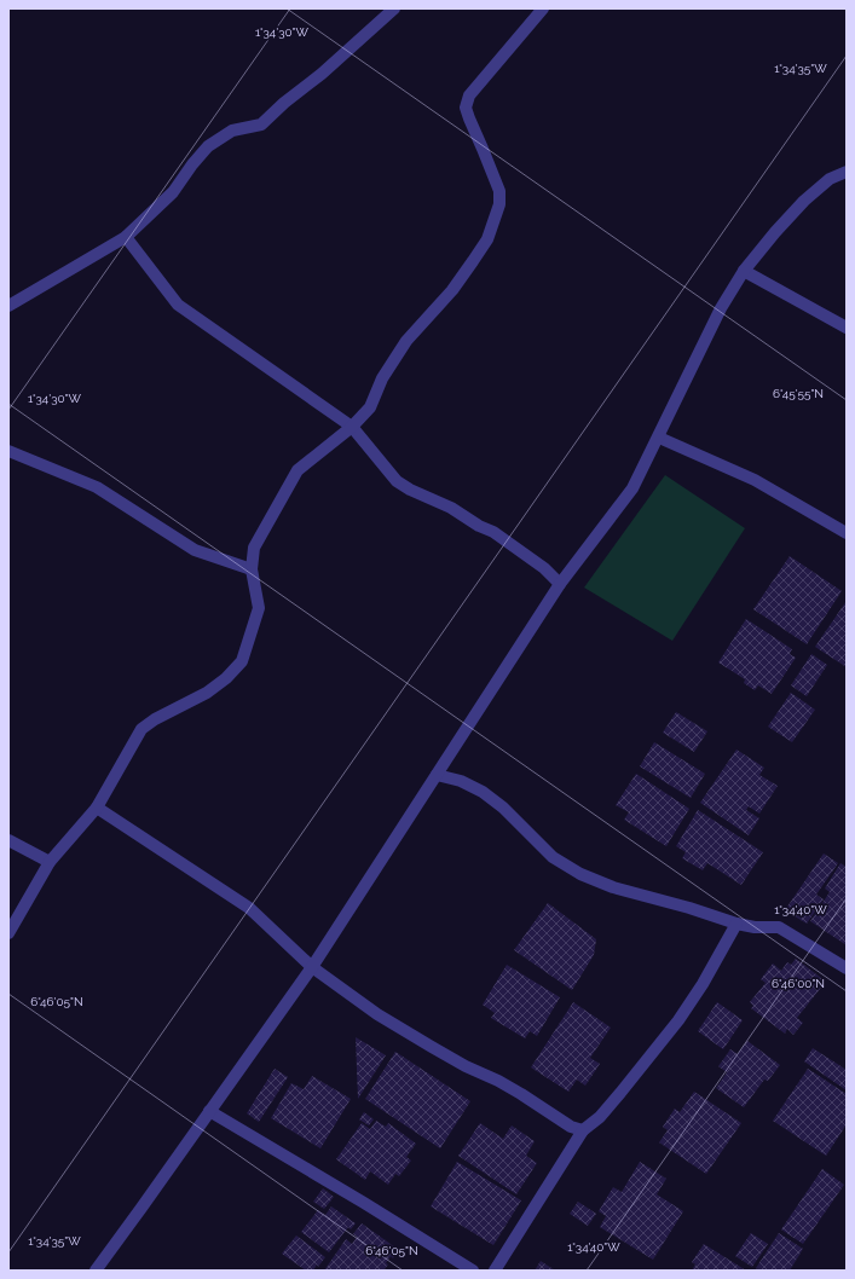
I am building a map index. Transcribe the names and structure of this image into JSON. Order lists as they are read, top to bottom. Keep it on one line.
{"coordinates":["1°34'30\"W","1°34'35\"W","6°45'55\"N","1°34'40\"W","6°46'00\"N","6°46'05\"N"]}
